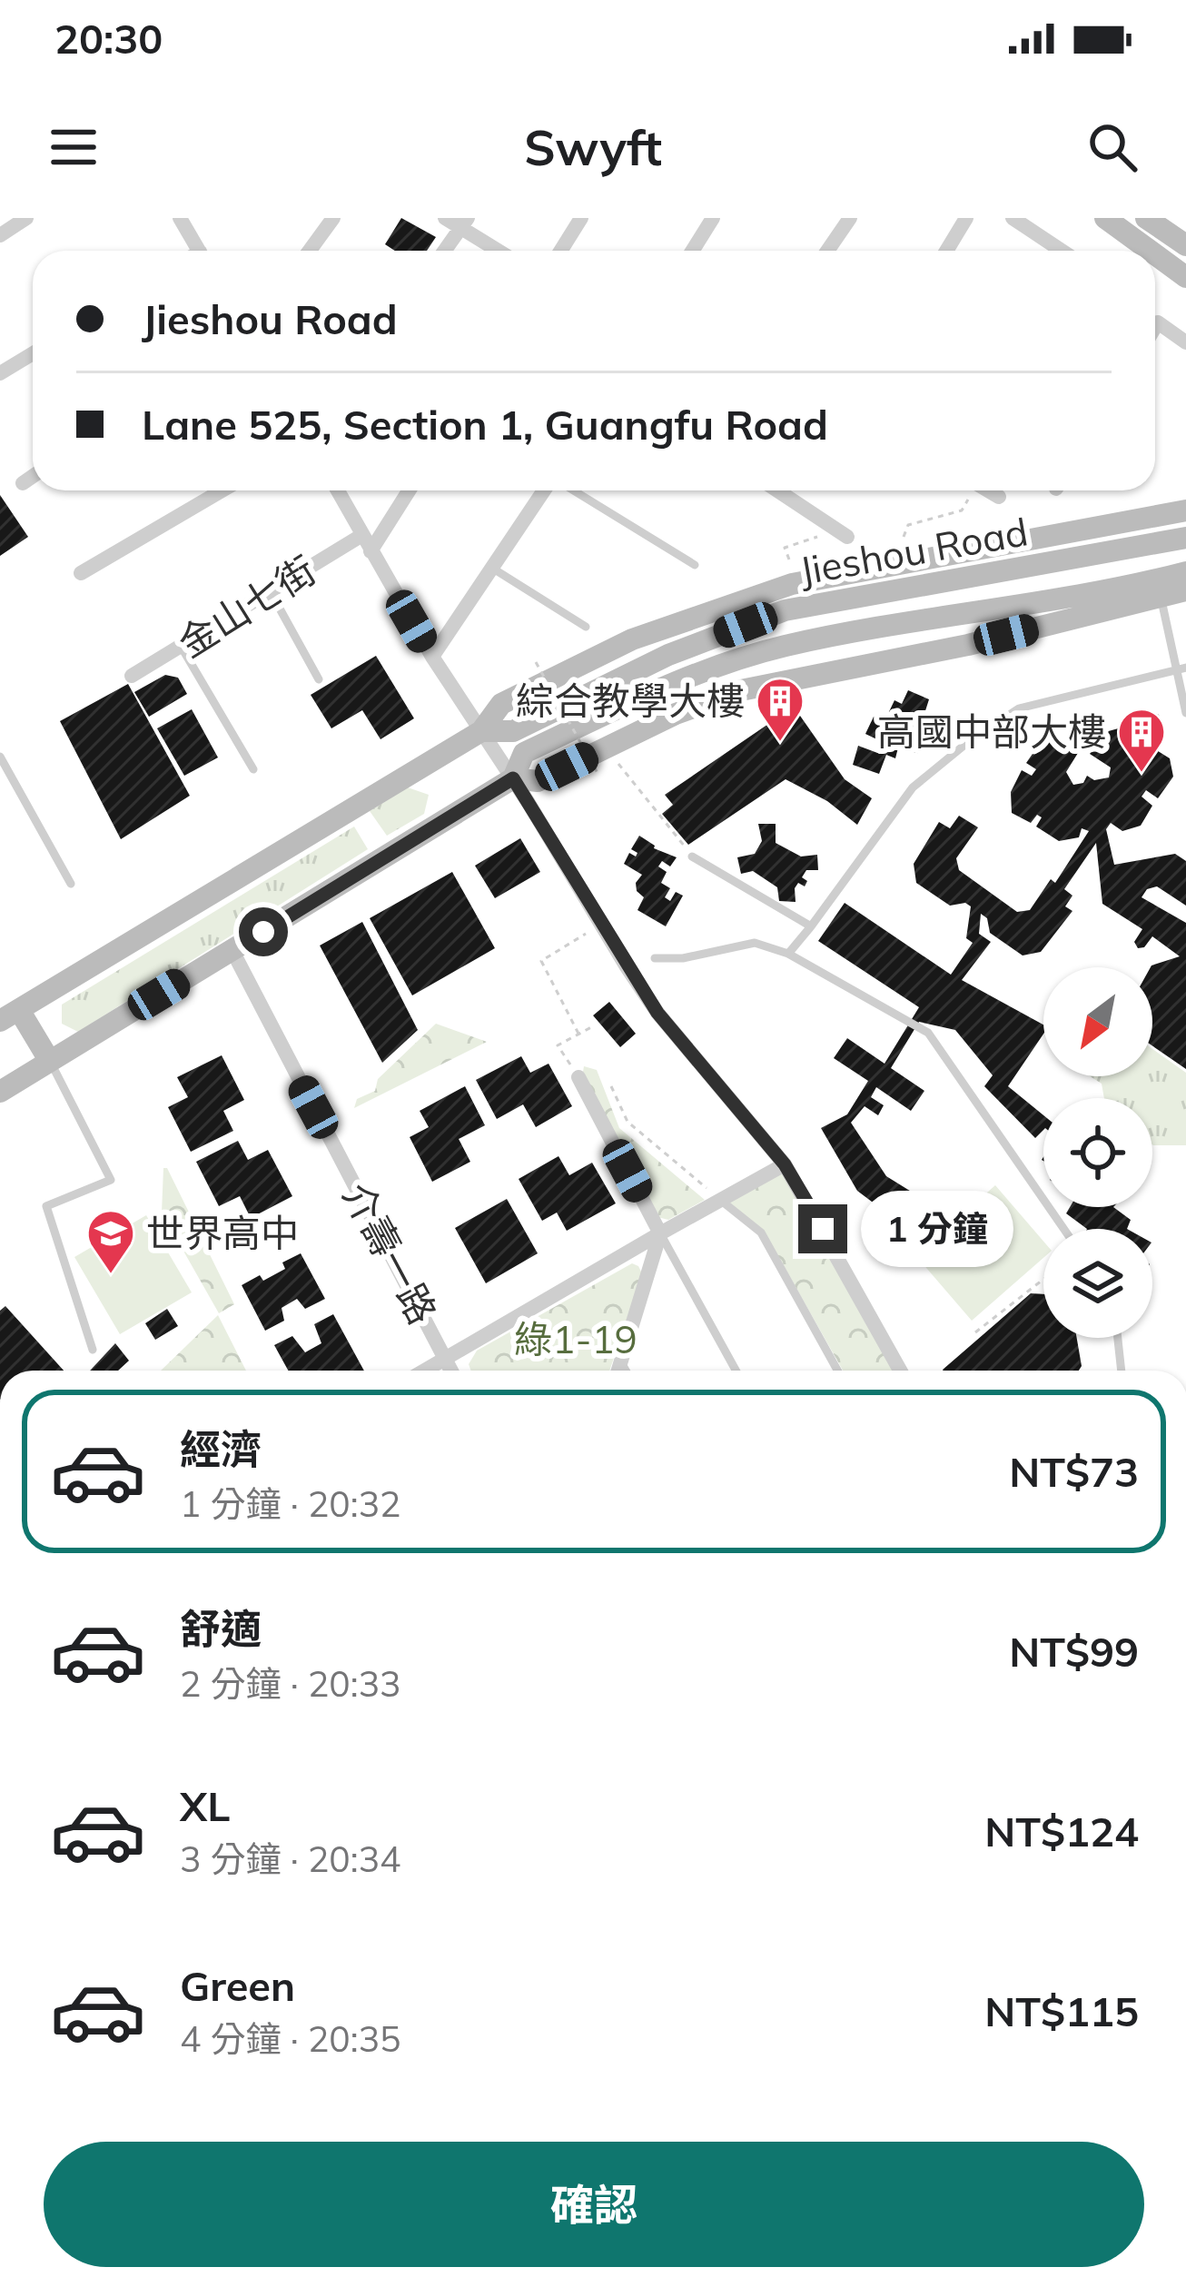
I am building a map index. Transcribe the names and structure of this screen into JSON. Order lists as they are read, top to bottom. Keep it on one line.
{"streets":{"street":["Jieshou Road","金山七街","介壽一路"]},"crossings":[["Jieshou Road","介壽一路"]],"parks":["綠1-19"],"places":{"building":["綜合教學大樓","高國中部大樓"],"school or university":["世界高中"]},"north":"bottom left","page":{"status":"20:30","header":"Swyft","banner":["Jieshou Road","Lane 525, Section 1, Guangfu Road"],"bubble":"1 分鐘","list":[{"name":"經濟","note":"1 分鐘 · 20:32","value":"NT$73"},{"name":"舒適","note":"2 分鐘 · 20:33","value":"NT$99"},{"name":"XL","note":"3 分鐘 · 20:34","value":"NT$124"},{"name":"Green","note":"4 分鐘 · 20:35","value":"NT$115"}],"buttons":"確認"}}
